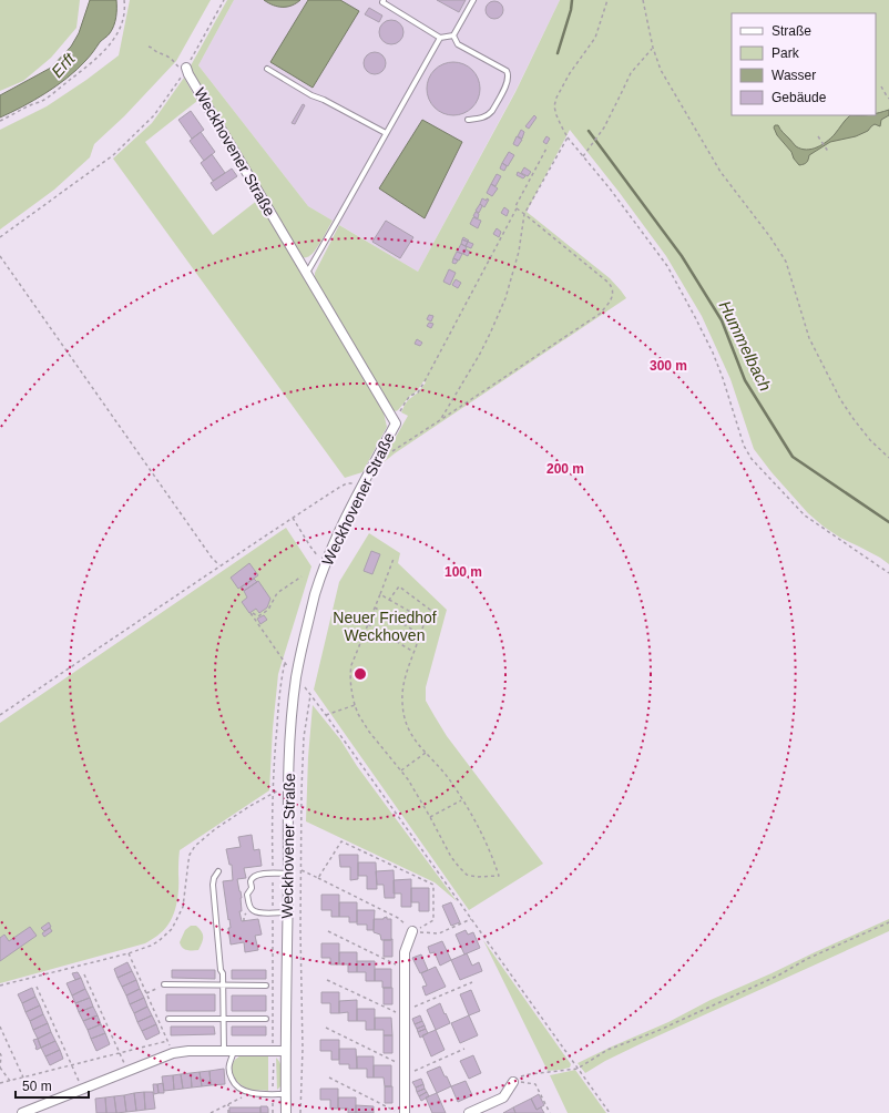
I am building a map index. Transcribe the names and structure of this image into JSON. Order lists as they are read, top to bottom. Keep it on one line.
{"streets":{"street":["Weckhovener Straße"]},"water":["Erft","Hummelbach"],"parks":["Neuer Friedhof Weckhoven"],"legend":["Straße","Park","Wasser","Gebäude"],"scale_bar":"50 m","rings":["300 m","200 m","100 m"]}
